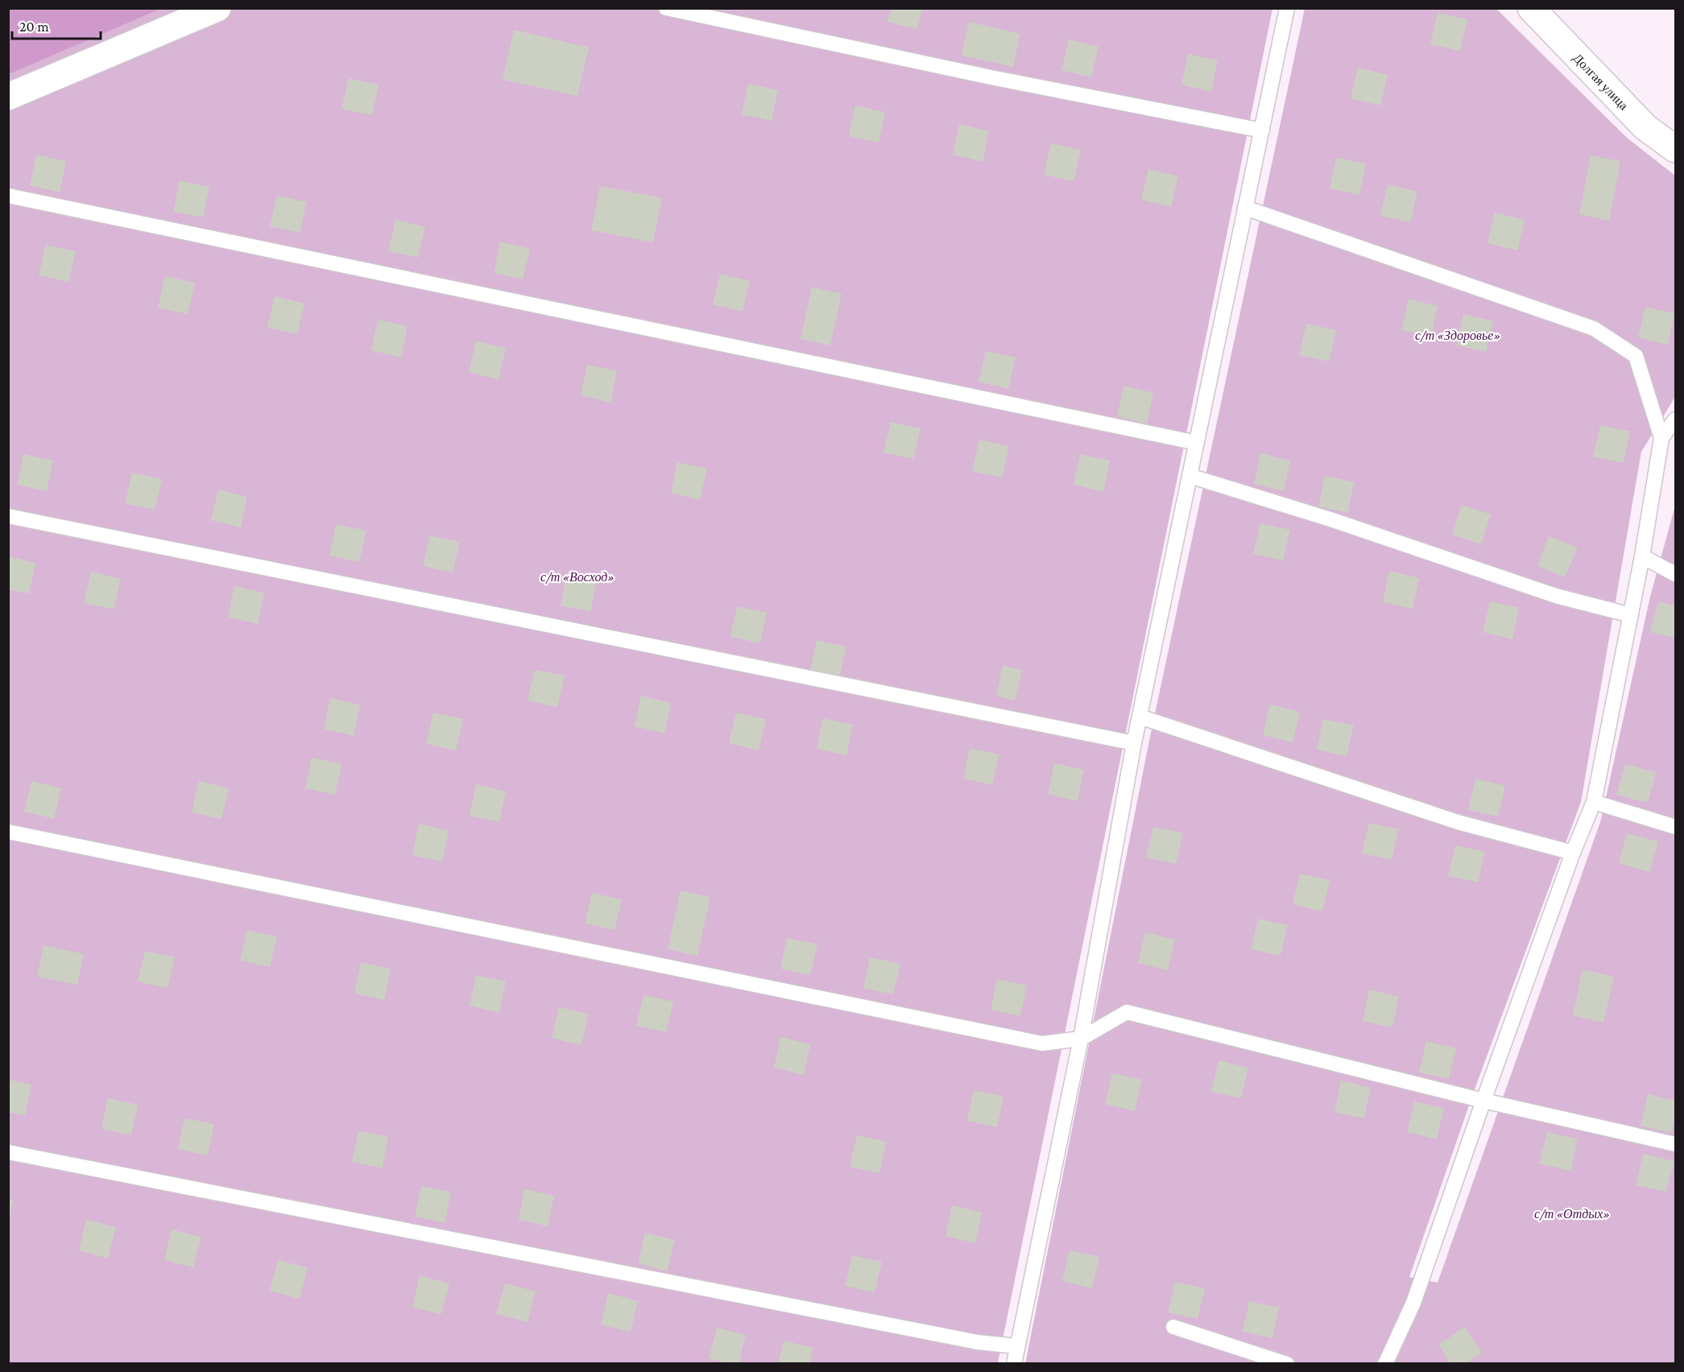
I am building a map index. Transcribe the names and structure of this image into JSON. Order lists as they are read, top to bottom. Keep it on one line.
{"streets":{"street":["Долгая улица"]},"parks":["с/т «Здоровье»","с/т «Восход»","с/т «Отдых»"],"scale_bar":"20 m"}
